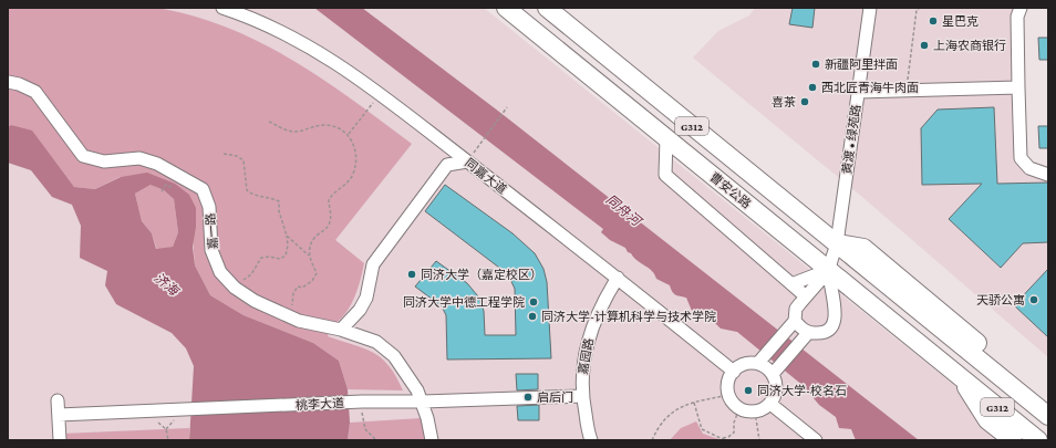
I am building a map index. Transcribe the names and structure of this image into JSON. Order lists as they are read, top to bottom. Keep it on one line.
{"streets":{"highway":["G312","曹安公路"],"street":["黄渡 • 绿苑路","同嘉大道","嘉一路","嘉园路","桃李大道"]},"crossings":[["黄渡 • 绿苑路","曹安公路"],["同嘉大道","嘉园路"],["嘉一路","桃李大道"],["嘉园路","桃李大道"]],"water":["同舟河","济海"],"places":["星巴克","上海农商银行","新疆阿里拌面","西北匠青海牛肉面","喜茶","同济大学（嘉定校区）","天骄公寓","同济大学中德工程学院","同济大学-计算机科学与技术学院","同济大学-校名石","启后门"]}
